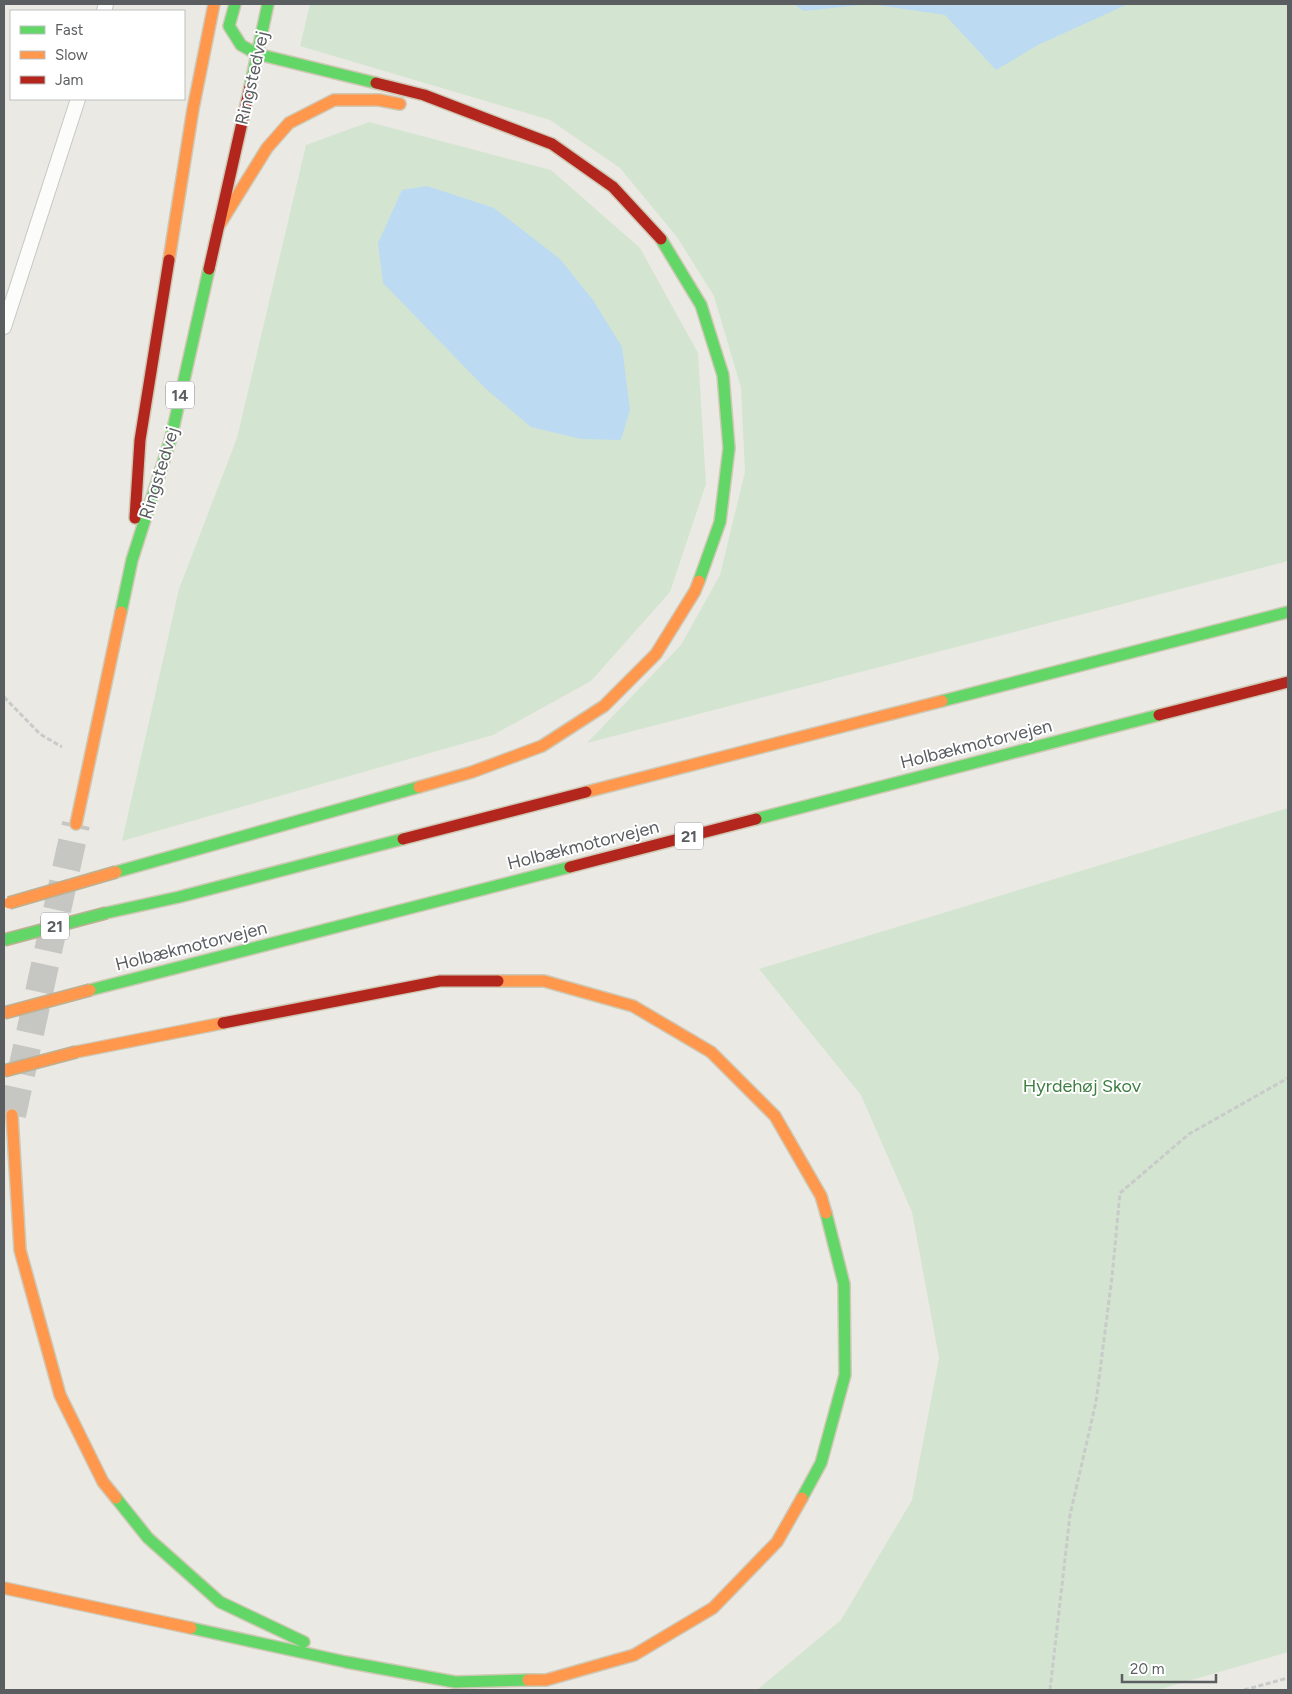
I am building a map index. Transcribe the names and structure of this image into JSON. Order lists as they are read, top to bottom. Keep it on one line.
{"streets":{"main road":["Ringstedvej","14","Holbækmotorvejen","21"]},"parks":["Hyrdehøj Skov"],"legend":["Fast","Slow","Jam"],"scale_bar":"20 m"}
